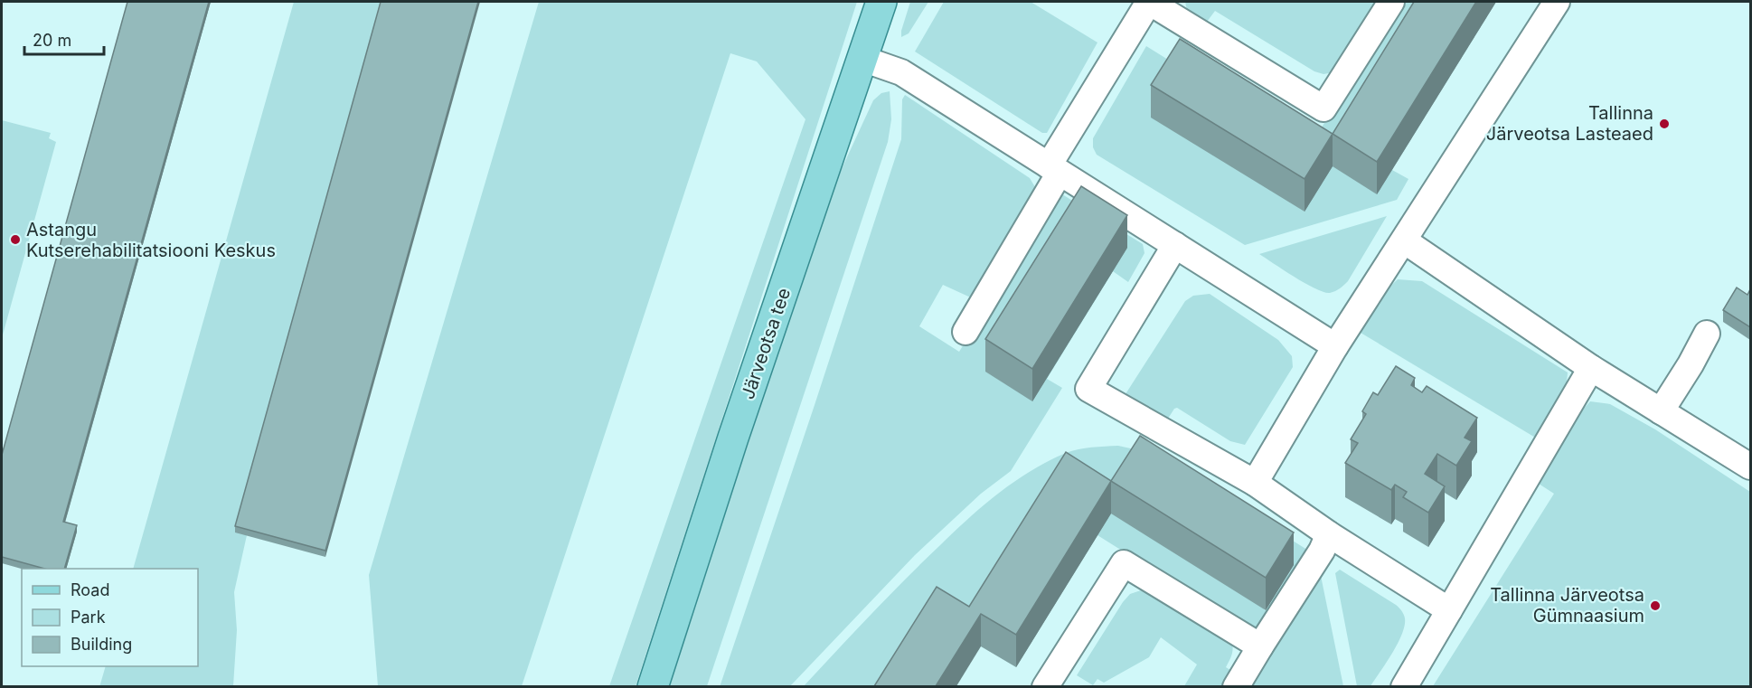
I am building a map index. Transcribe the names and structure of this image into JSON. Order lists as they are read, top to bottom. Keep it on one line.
{"streets":{"main road":["Järveotsa tee"]},"places":["Tallinna Järveotsa Lasteaed","Astangu Kutserehabilitatsiooni Keskus","Tallinna Järveotsa Gümnaasium"],"legend":["Road","Park","Building"],"scale_bar":"20 m"}
